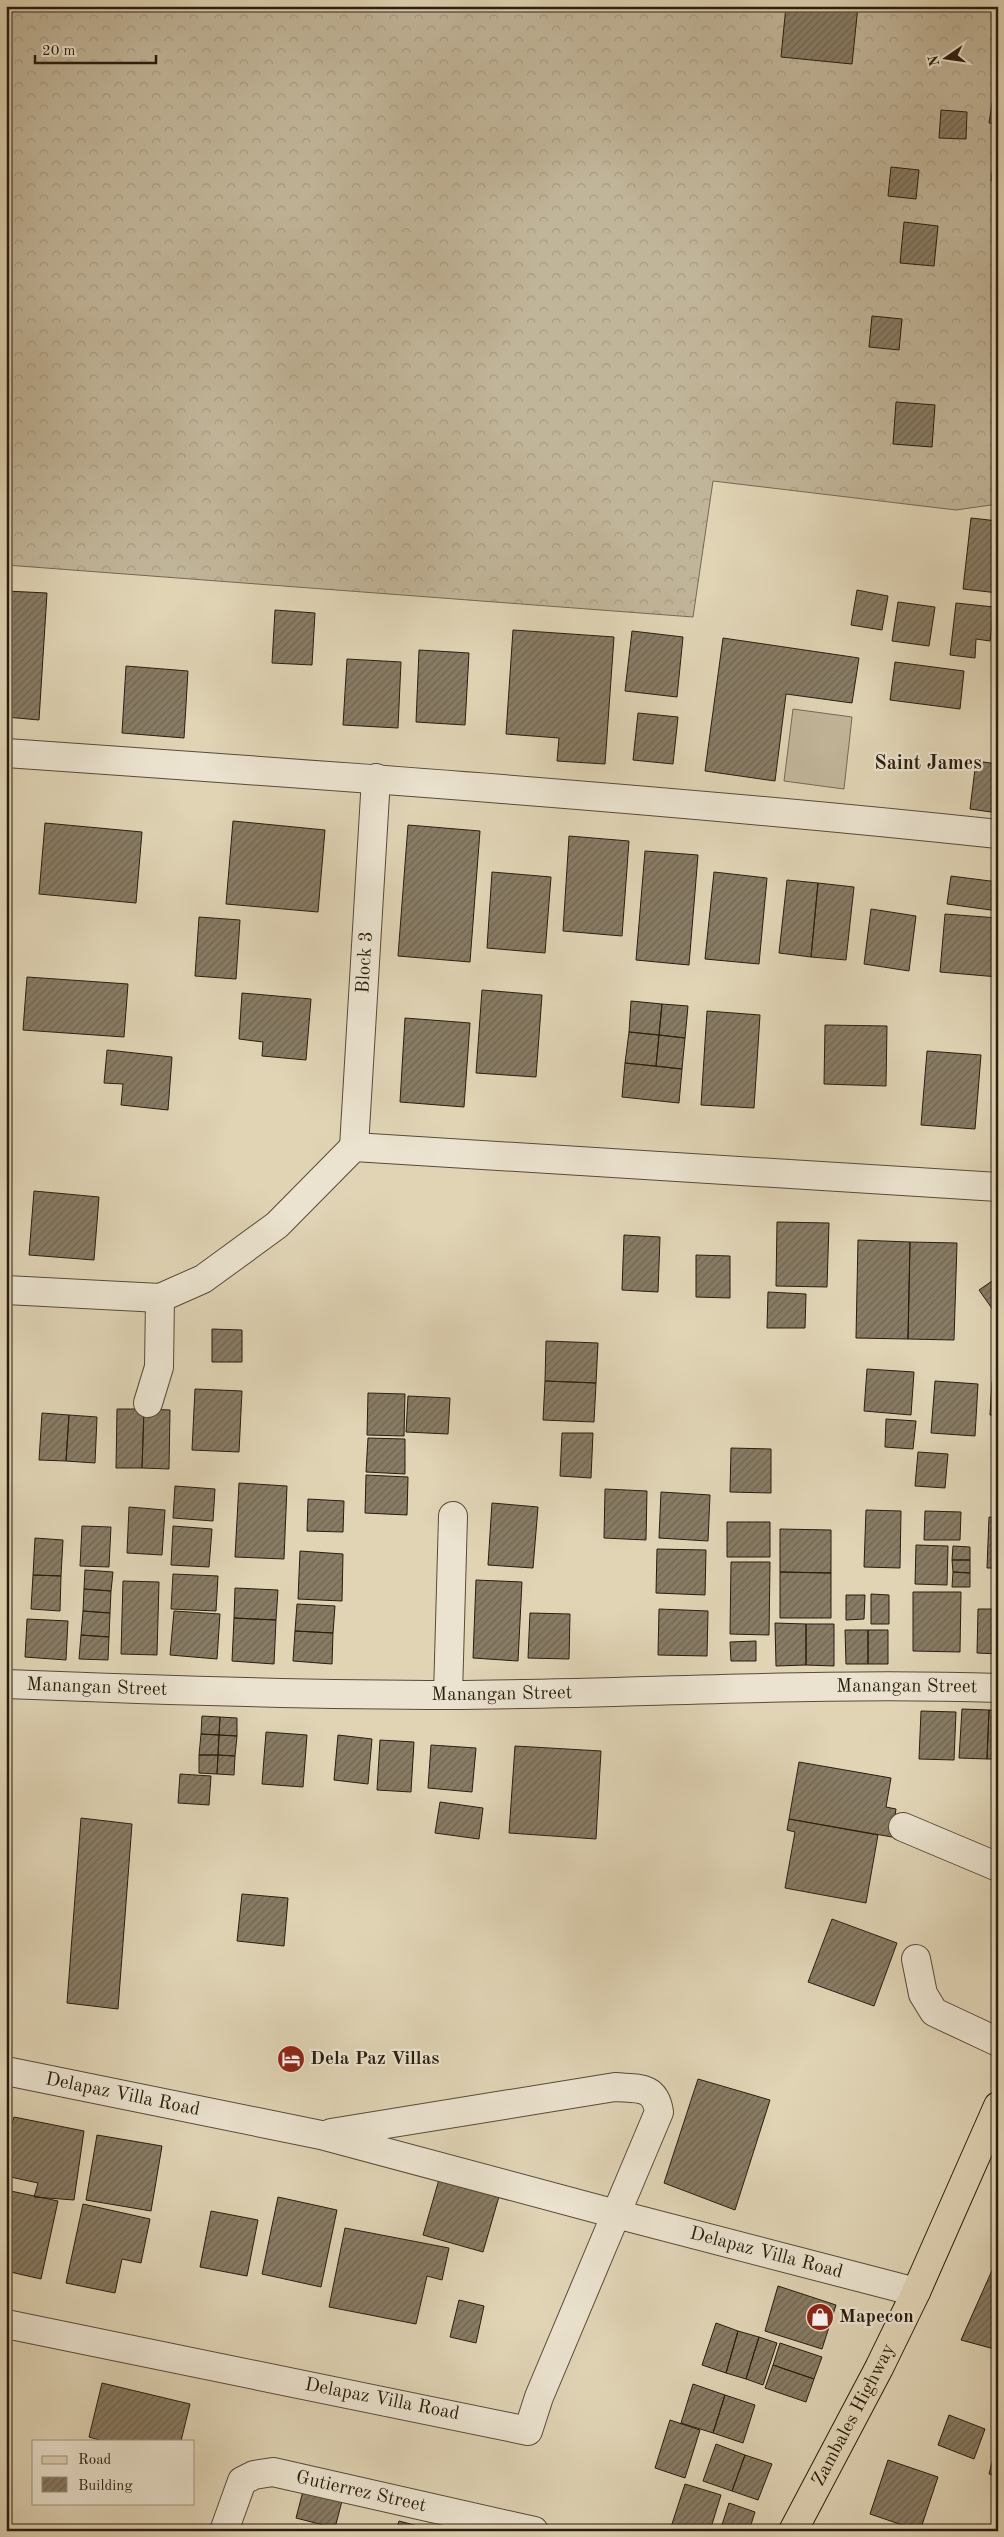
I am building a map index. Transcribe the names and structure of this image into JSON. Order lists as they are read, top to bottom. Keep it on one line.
{"streets":{"main road":["Zambales Highway"],"street":["Block 3","Manangan Street","Delapaz Villa Road","Gutierrez Street"]},"crossings":[["Delapaz Villa Road","Zambales Highway"]],"districts":["Saint James"],"places":{"hotel":["Dela Paz Villas"],"shop":["Mapecon"]},"legend":["Road","Building"],"scale_bar":"20 m","north":"left"}
